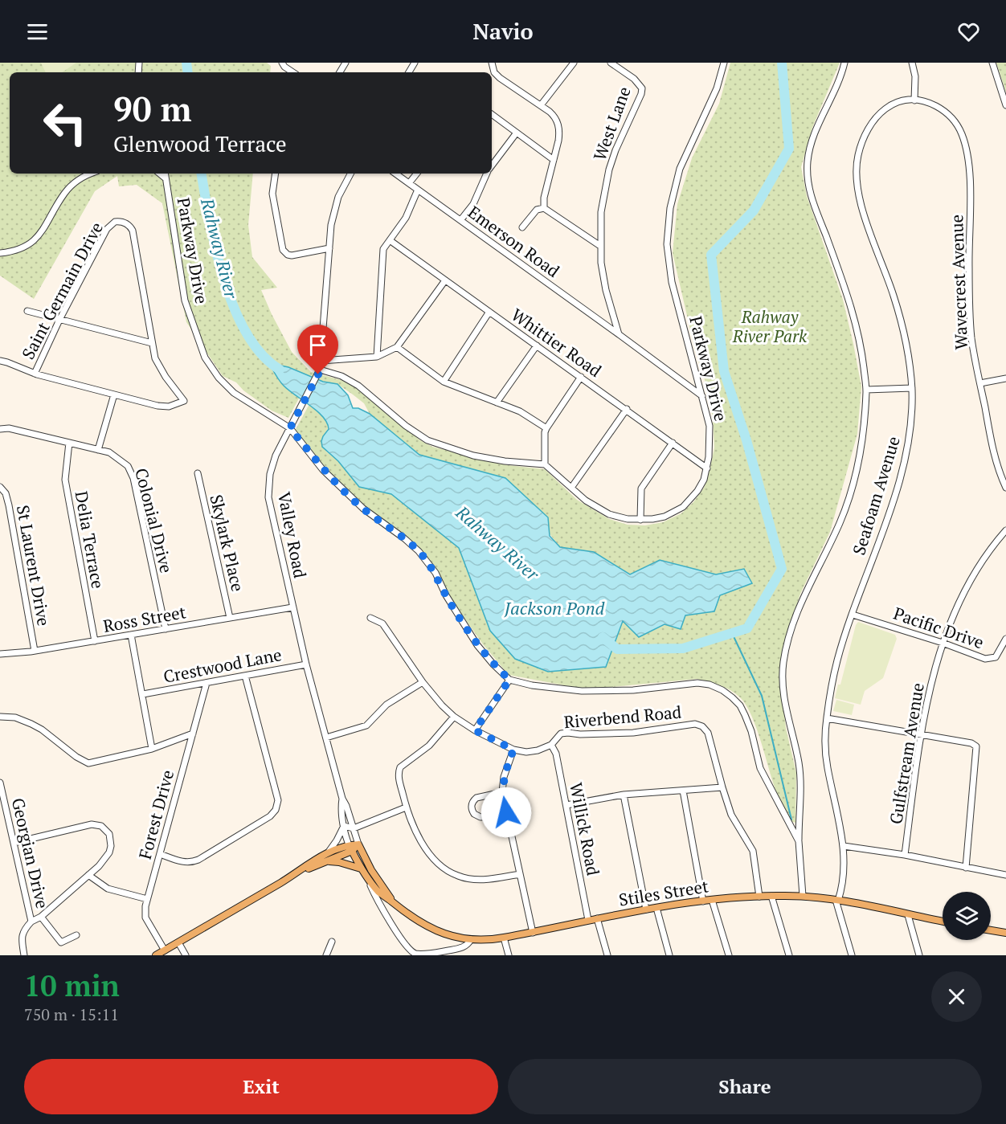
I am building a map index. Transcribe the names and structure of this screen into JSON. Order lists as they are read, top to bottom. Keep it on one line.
{"streets":{"main road":["Stiles Street"],"street":["West Lane","Emerson Road","Parkway Drive","Wavecrest Avenue","Saint Germain Drive","Whittier Road","Seafoam Avenue","Colonial Drive","Valley Road","Delia Terrace","Skylark Place","St Laurent Drive","Ross Street","Pacific Drive","Crestwood Lane","Riverbend Road","Gulfstream Avenue","Forest Drive","Willick Road","Georgian Drive"]},"crossings":[["West Lane","Emerson Road"],["Parkway Drive","Whittier Road"],["Parkway Drive","Valley Road"],["Wavecrest Avenue","Seafoam Avenue"],["Seafoam Avenue","Pacific Drive"],["Seafoam Avenue","Stiles Street"],["Colonial Drive","Delia Terrace"],["Colonial Drive","Ross Street"],["Valley Road","Ross Street"],["Valley Road","Crestwood Lane"],["Valley Road","Stiles Street"],["Delia Terrace","Ross Street"],["Skylark Place","Ross Street"],["St Laurent Drive","Ross Street"],["Pacific Drive","Gulfstream Avenue"],["Crestwood Lane","Forest Drive"],["Riverbend Road","Willick Road"],["Riverbend Road","Stiles Street"],["Willick Road","Stiles Street"]],"water":["Rahway River","Jackson Pond"],"parks":["Rahway River Park"],"page":{"header":"Navio","turn":["90 m","Glenwood Terrace"],"heading":["10 min","750 m · 15:11"],"buttons":["Exit","Share"]}}
